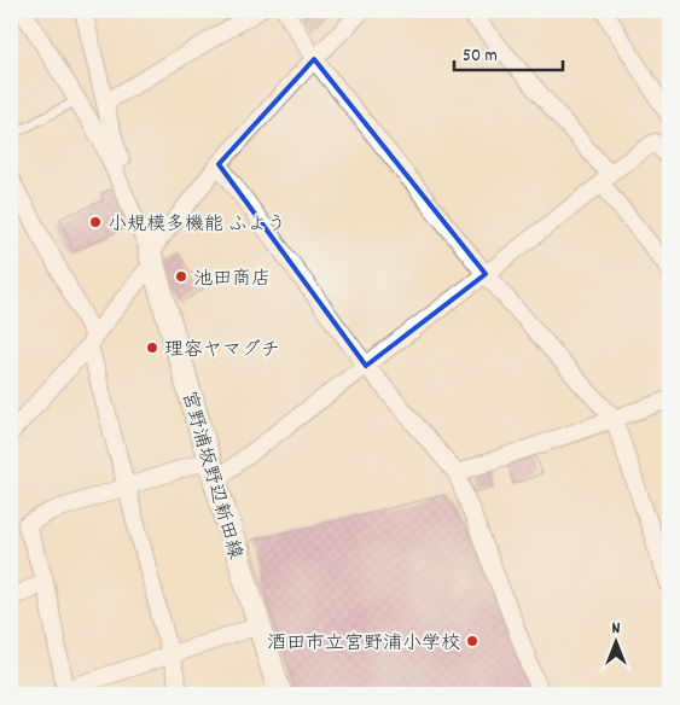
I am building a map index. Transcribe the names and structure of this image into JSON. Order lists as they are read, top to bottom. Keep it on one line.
{"streets":{"main road":["宮野浦坂野辺新田線"]},"places":["小規模多機能 ふよう","池田商店","理容ヤマグチ","酒田市立宮野浦小学校"],"scale_bar":"50 m","north":"top"}
